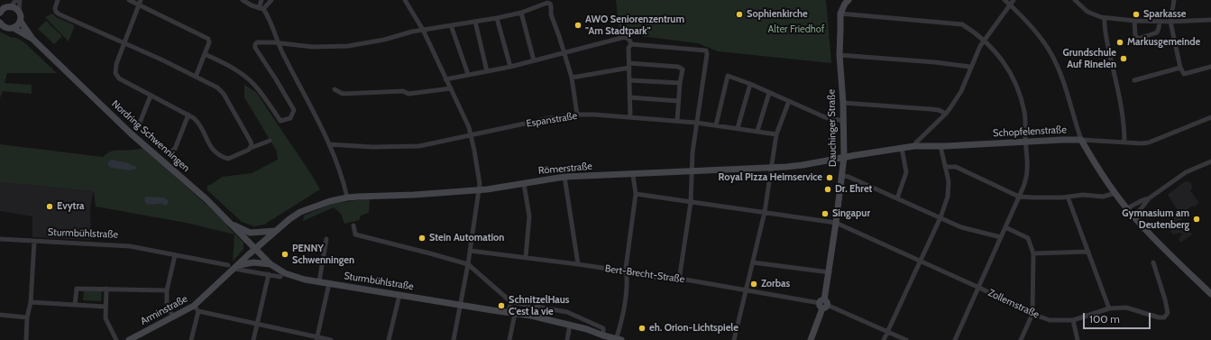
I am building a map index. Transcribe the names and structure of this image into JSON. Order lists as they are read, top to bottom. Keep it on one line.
{"streets":{"street":["Espanstraße","Dauchinger Straße","Schopfelenstraße","Nordring Schwenningen","Römerstraße","Sturmbühlstraße","Bert-Brecht-Straße","Zollernstraße","Arminstraße"]},"crossings":[["Dauchinger Straße","Schopfelenstraße"],["Dauchinger Straße","Römerstraße"],["Dauchinger Straße","Bert-Brecht-Straße"],["Dauchinger Straße","Zollernstraße"],["Schopfelenstraße","Römerstraße"],["Nordring Schwenningen","Römerstraße"],["Nordring Schwenningen","Sturmbühlstraße"],["Nordring Schwenningen","Arminstraße"],["Römerstraße","Sturmbühlstraße"],["Römerstraße","Arminstraße"],["Sturmbühlstraße","Arminstraße"]],"parks":["Alter Friedhof"],"places":["Sophienkirche","Sparkasse","AWO Seniorenzentrum \"Am Stadtpark\"","Markusgemeinde","Grundschule Auf Rinelen","Royal Pizza Heimservice","Dr. Ehret","Evytra","Singapur","Gymnasium am Deutenberg","Stein Automation","PENNY Schwenningen","Zorbas","SchnitzelHaus C'est la vie","eh. Orion-Lichtspiele"],"scale_bar":"100 m"}
